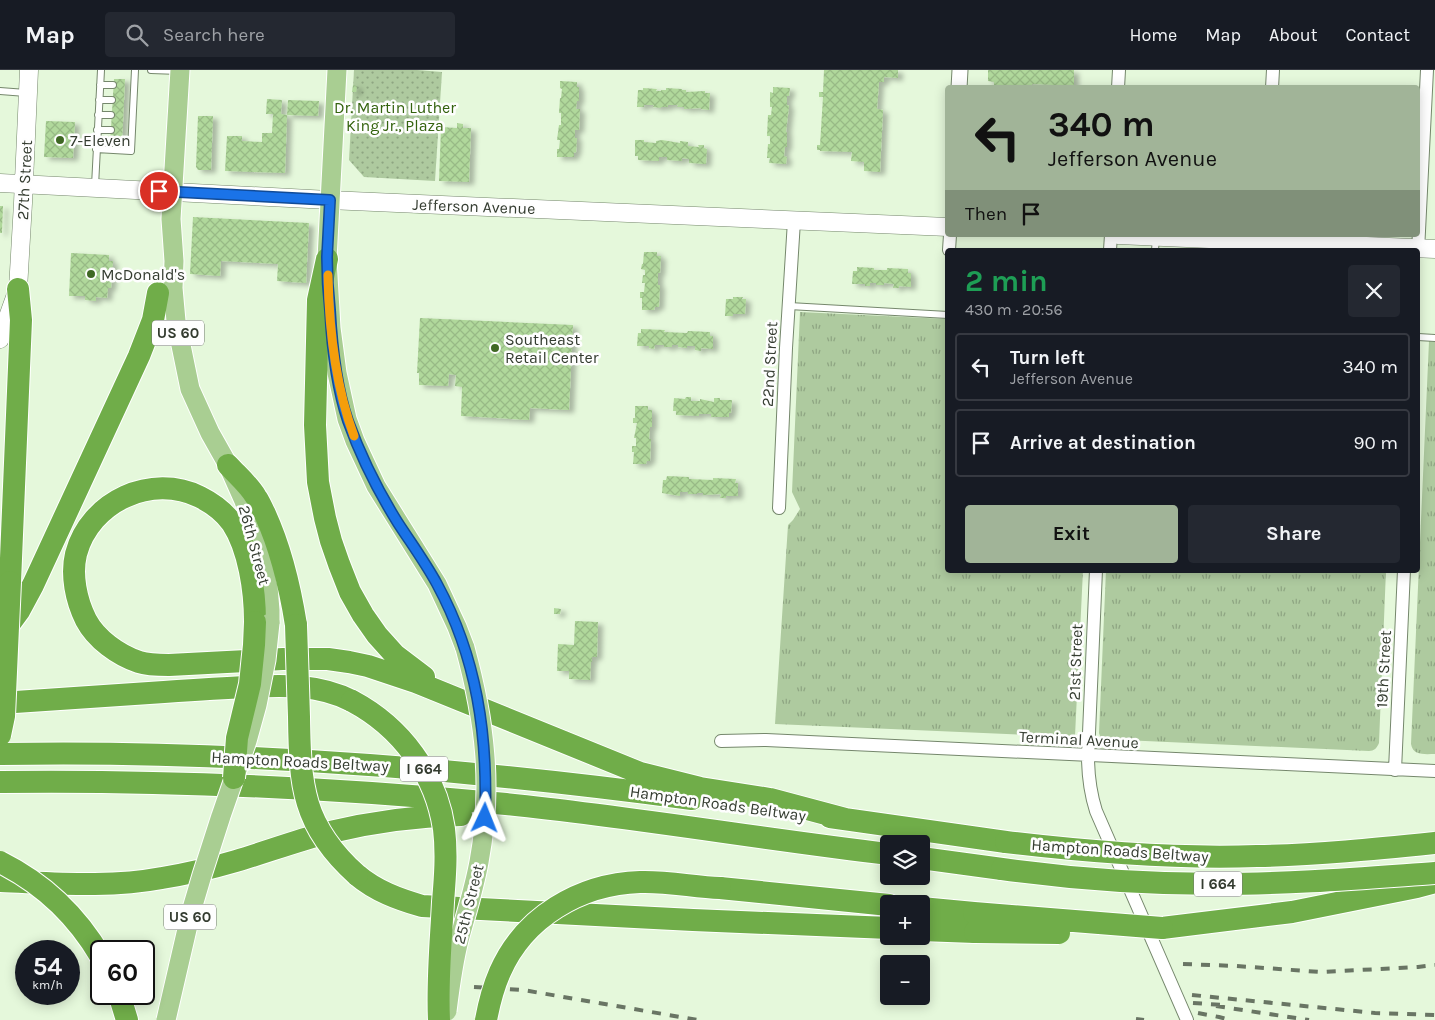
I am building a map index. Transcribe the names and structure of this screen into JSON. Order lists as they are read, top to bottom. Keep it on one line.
{"streets":{"highway":["Hampton Roads Beltway","I 664"],"main road":["27th Street","Jefferson Avenue","US 60","26th Street","25th Street"],"street":["22nd Street","21st Street","19th Street","Terminal Avenue"]},"crossings":[["27th Street","Jefferson Avenue"],["Jefferson Avenue","22nd Street"],["Jefferson Avenue","26th Street"],["Jefferson Avenue","25th Street"],["21st Street","Terminal Avenue"],["19th Street","Terminal Avenue"]],"parks":["Dr. Martin Luther King Jr., Plaza"],"places":["7-Eleven","McDonald's","Southeast Retail Center"],"page":{"header":"Map","search":"Search here","nav":["Home","Map","About","Contact"],"turn":["340 m","Jefferson Avenue"],"then":"Then","heading":["2 min","430 m · 20:56"],"list":[{"name":"Turn left","note":"Jefferson Avenue","value":"340 m"},{"name":"Arrive at destination","value":"90 m"}],"buttons":["Exit","Share"],"map_buttons":["+","−"],"speed":"54 km/h","limit":"60"}}
